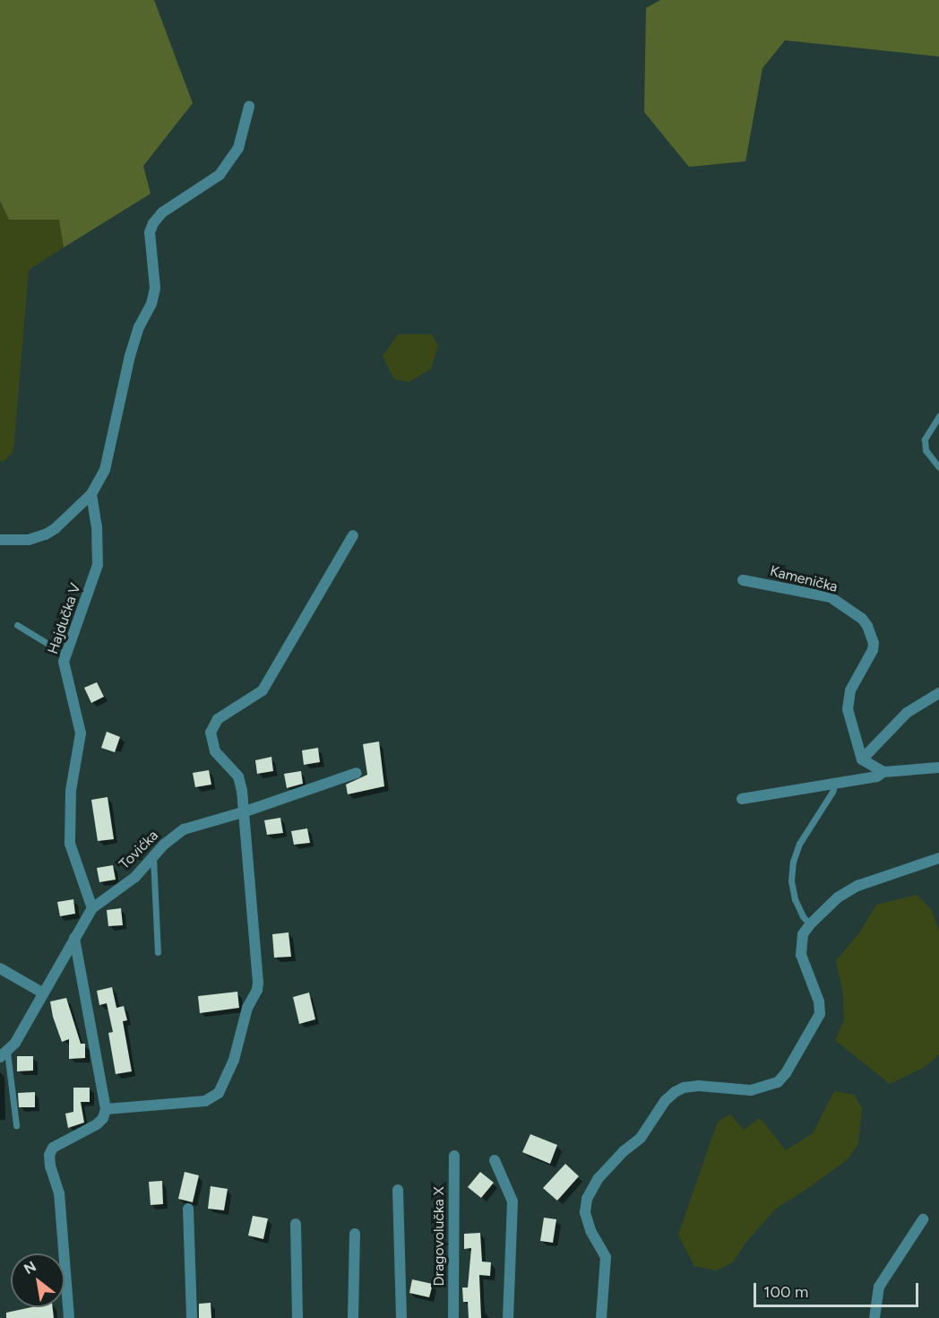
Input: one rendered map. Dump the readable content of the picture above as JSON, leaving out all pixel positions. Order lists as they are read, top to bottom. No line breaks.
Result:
{"streets":{"street":["Kamenička","Hajdučka V","Tovićka","Dragovolučka X"]},"crossings":[["Hajdučka V","Tovićka"]],"scale_bar":"100 m","north":"top left"}
